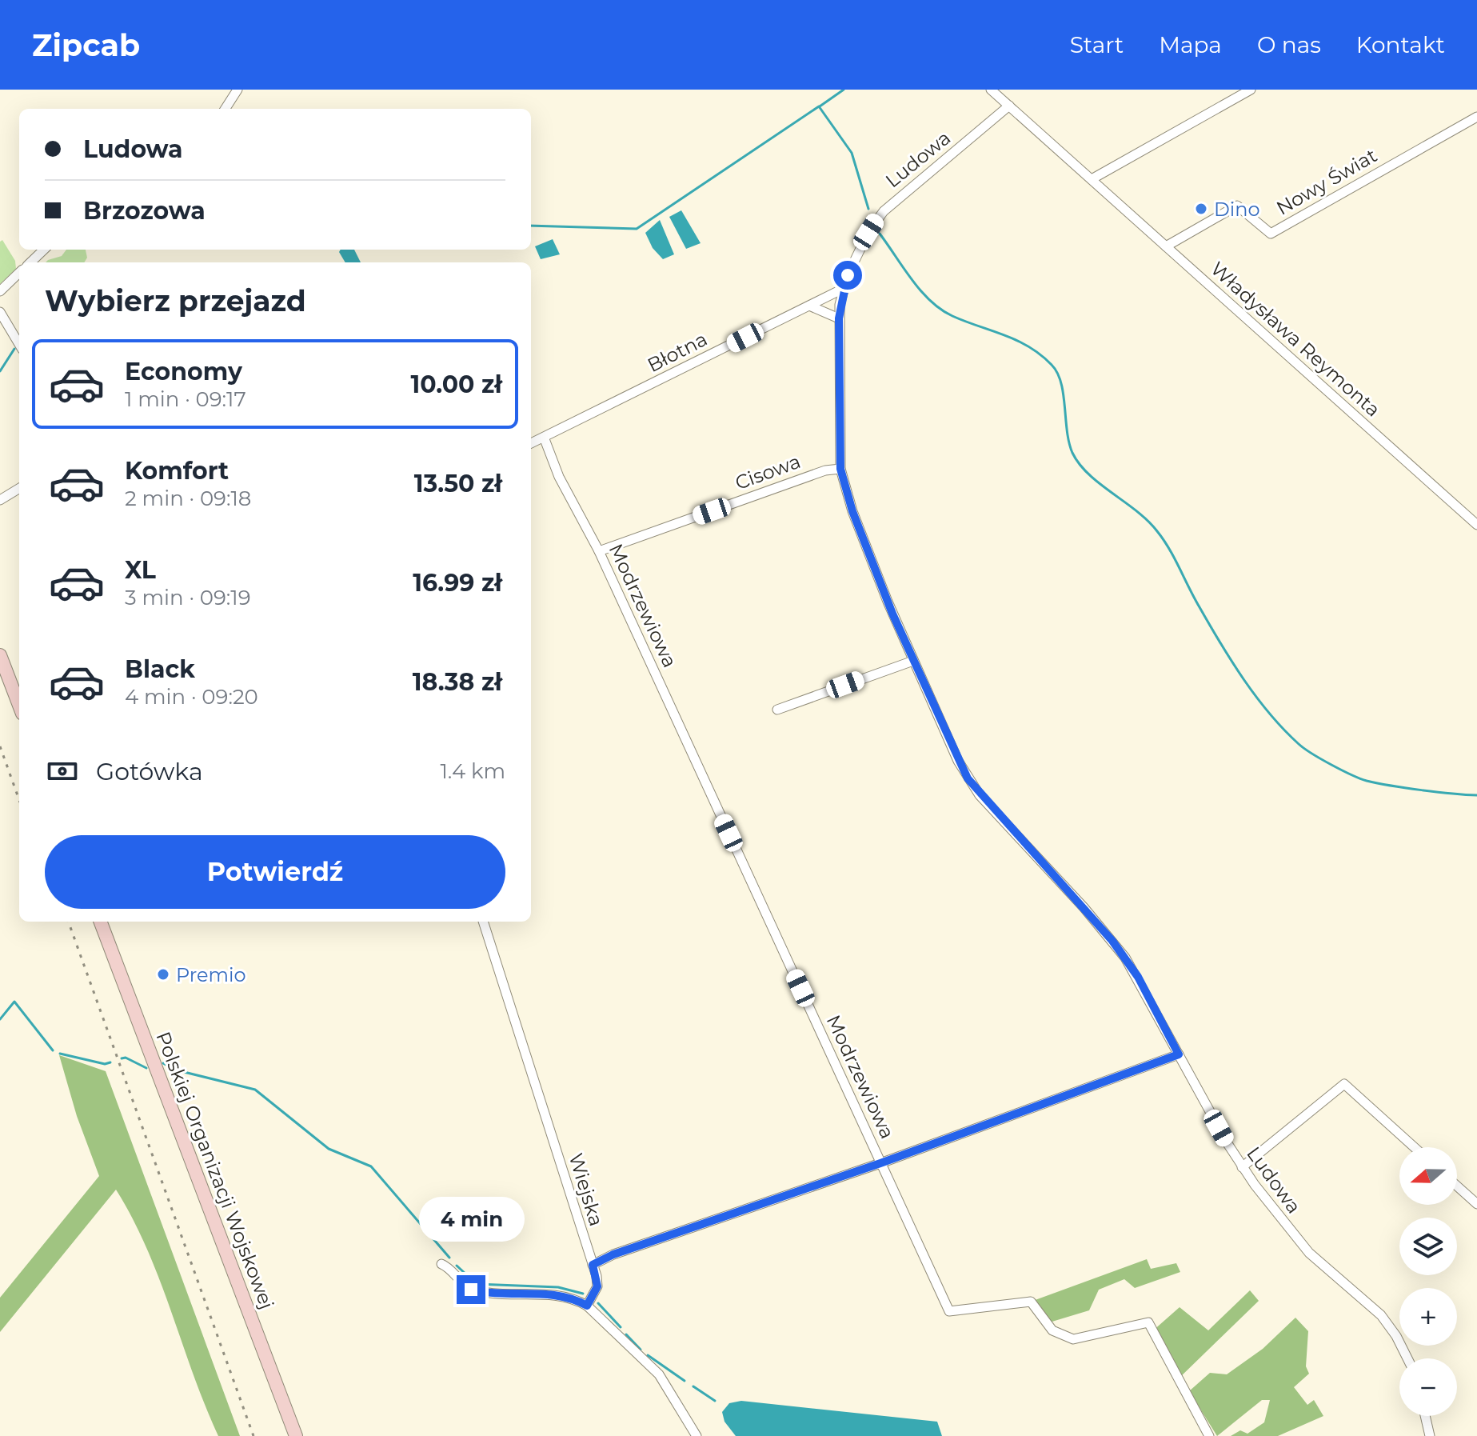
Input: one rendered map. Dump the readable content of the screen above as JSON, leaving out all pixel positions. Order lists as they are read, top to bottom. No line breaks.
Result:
{"streets":{"main road":["Polskiej Organizacji Wojskowej"],"street":["Ludowa","Nowy Świat","Władysława Reymonta","Błotna","Cisowa","Modrzewiowa","Wiejska"]},"crossings":[["Ludowa","Władysława Reymonta"],["Ludowa","Błotna"],["Ludowa","Cisowa"],["Nowy Świat","Władysława Reymonta"],["Błotna","Modrzewiowa"],["Cisowa","Modrzewiowa"]],"places":["Dino","Premio"],"north":"left","page":{"header":"Zipcab","nav":["Start","Mapa","O nas","Kontakt"],"banner":["Ludowa","Brzozowa"],"heading":"Wybierz przejazd","list":[{"name":"Economy","note":"1 min · 09:17","value":"10.00 zł"},{"name":"Komfort","note":"2 min · 09:18","value":"13.50 zł"},{"name":"XL","note":"3 min · 09:19","value":"16.99 zł"},{"name":"Black","note":"4 min · 09:20","value":"18.38 zł"}],"pay":["Gotówka","1.4 km"],"buttons":"Potwierdź","map_buttons":["+","−"],"bubble":"4 min"}}
